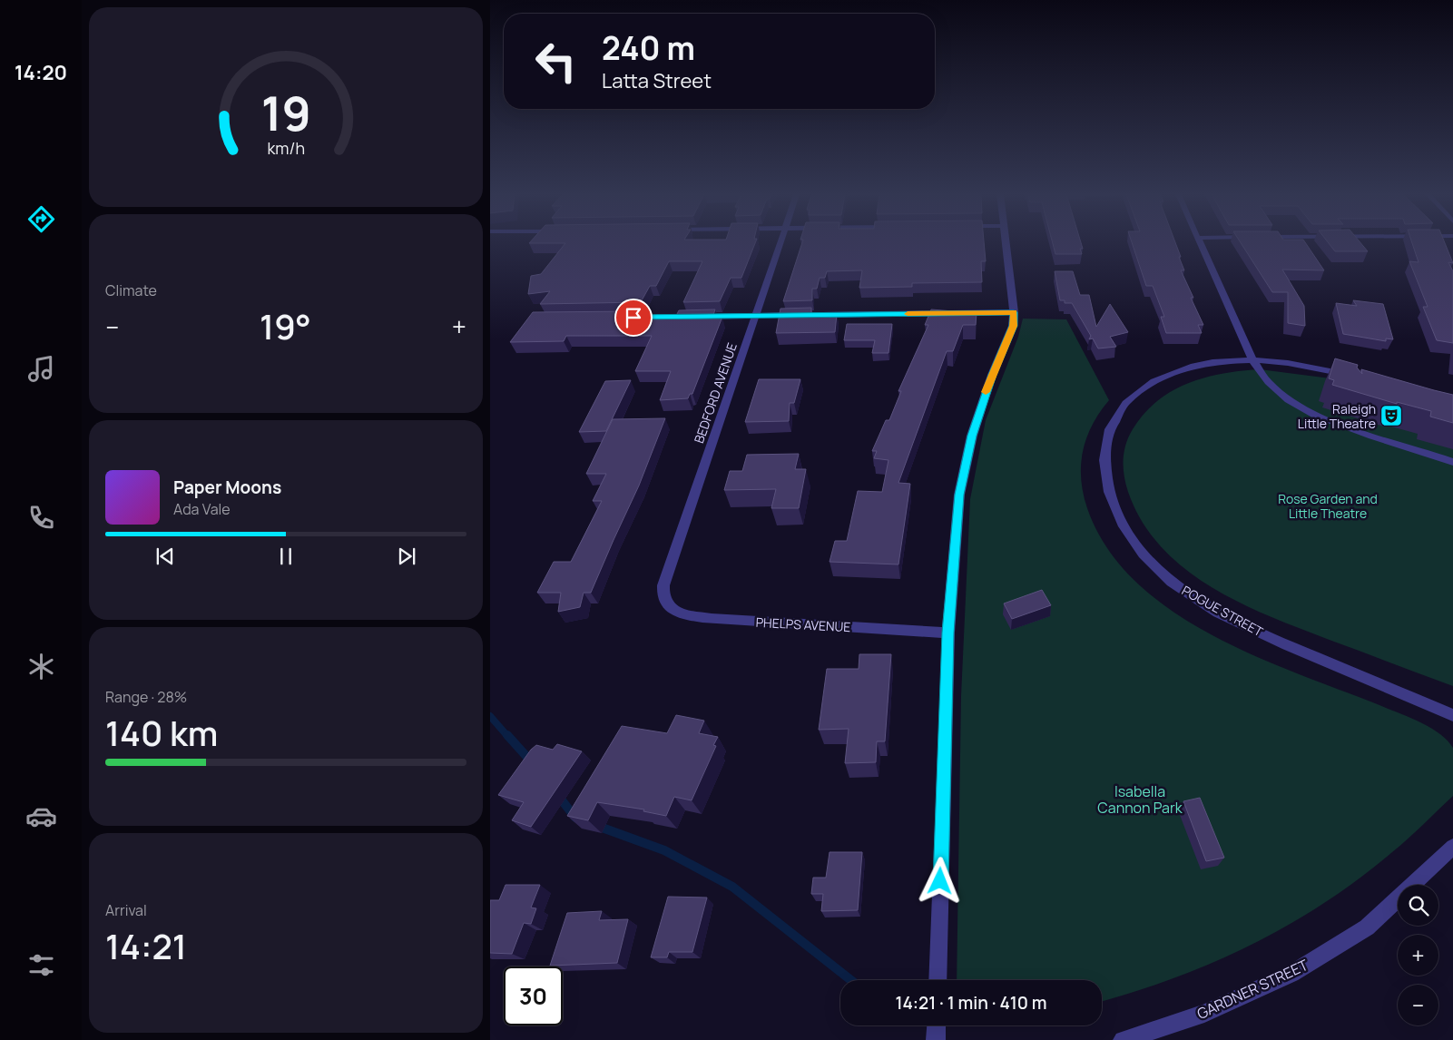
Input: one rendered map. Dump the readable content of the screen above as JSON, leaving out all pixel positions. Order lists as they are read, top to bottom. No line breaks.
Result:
{"streets":{"street":["BEDFORD AVENUE","POGUE STREET","PHELPS AVENUE","GARDNER STREET"]},"crossings":[["BEDFORD AVENUE","PHELPS AVENUE"]],"parks":["Rose Garden and Little Theatre","Isabella Cannon Park"],"places":{"theatre":["Raleigh Little Theatre"]},"page":{"tabs":"14:20","turn":["240 m","Latta Street"],"tile":["Climate",["Range · 28%","140 km"],["Arrival","14:21"]],"heat":["−","19°","+"],"song":["Paper Moons","Ada Vale"],"map_buttons":["+","−"],"limit":"30","trip":"14:21 · 1 min · 410 m","gauge":["19","km/h"]}}
